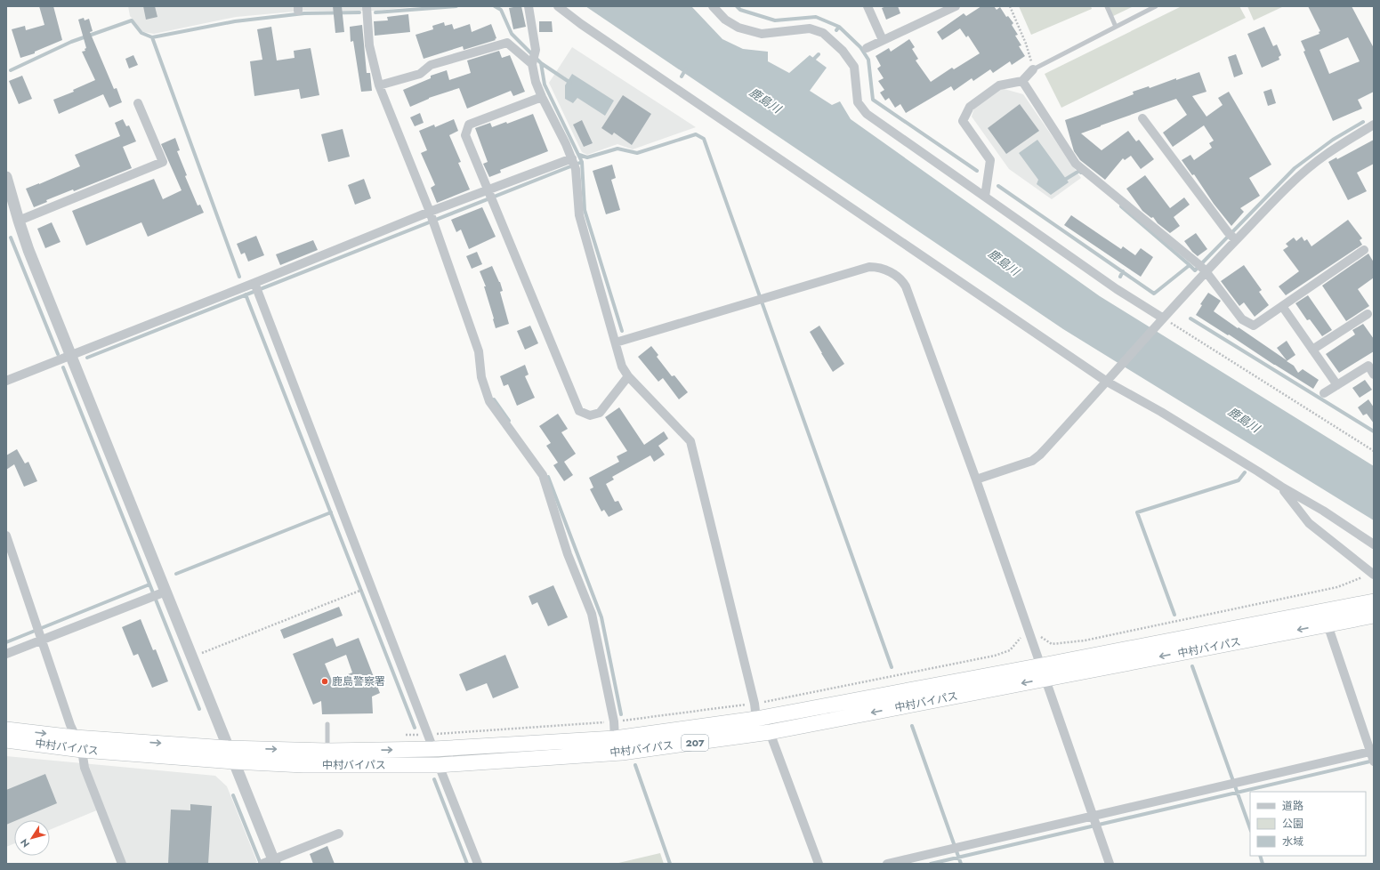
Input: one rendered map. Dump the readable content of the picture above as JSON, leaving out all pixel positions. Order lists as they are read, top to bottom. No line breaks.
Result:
{"streets":{"highway":["中村バイパス","207"]},"water":["鹿島川"],"places":["鹿島警察署"],"legend":["道路","公園","水域"],"north":"bottom left"}
